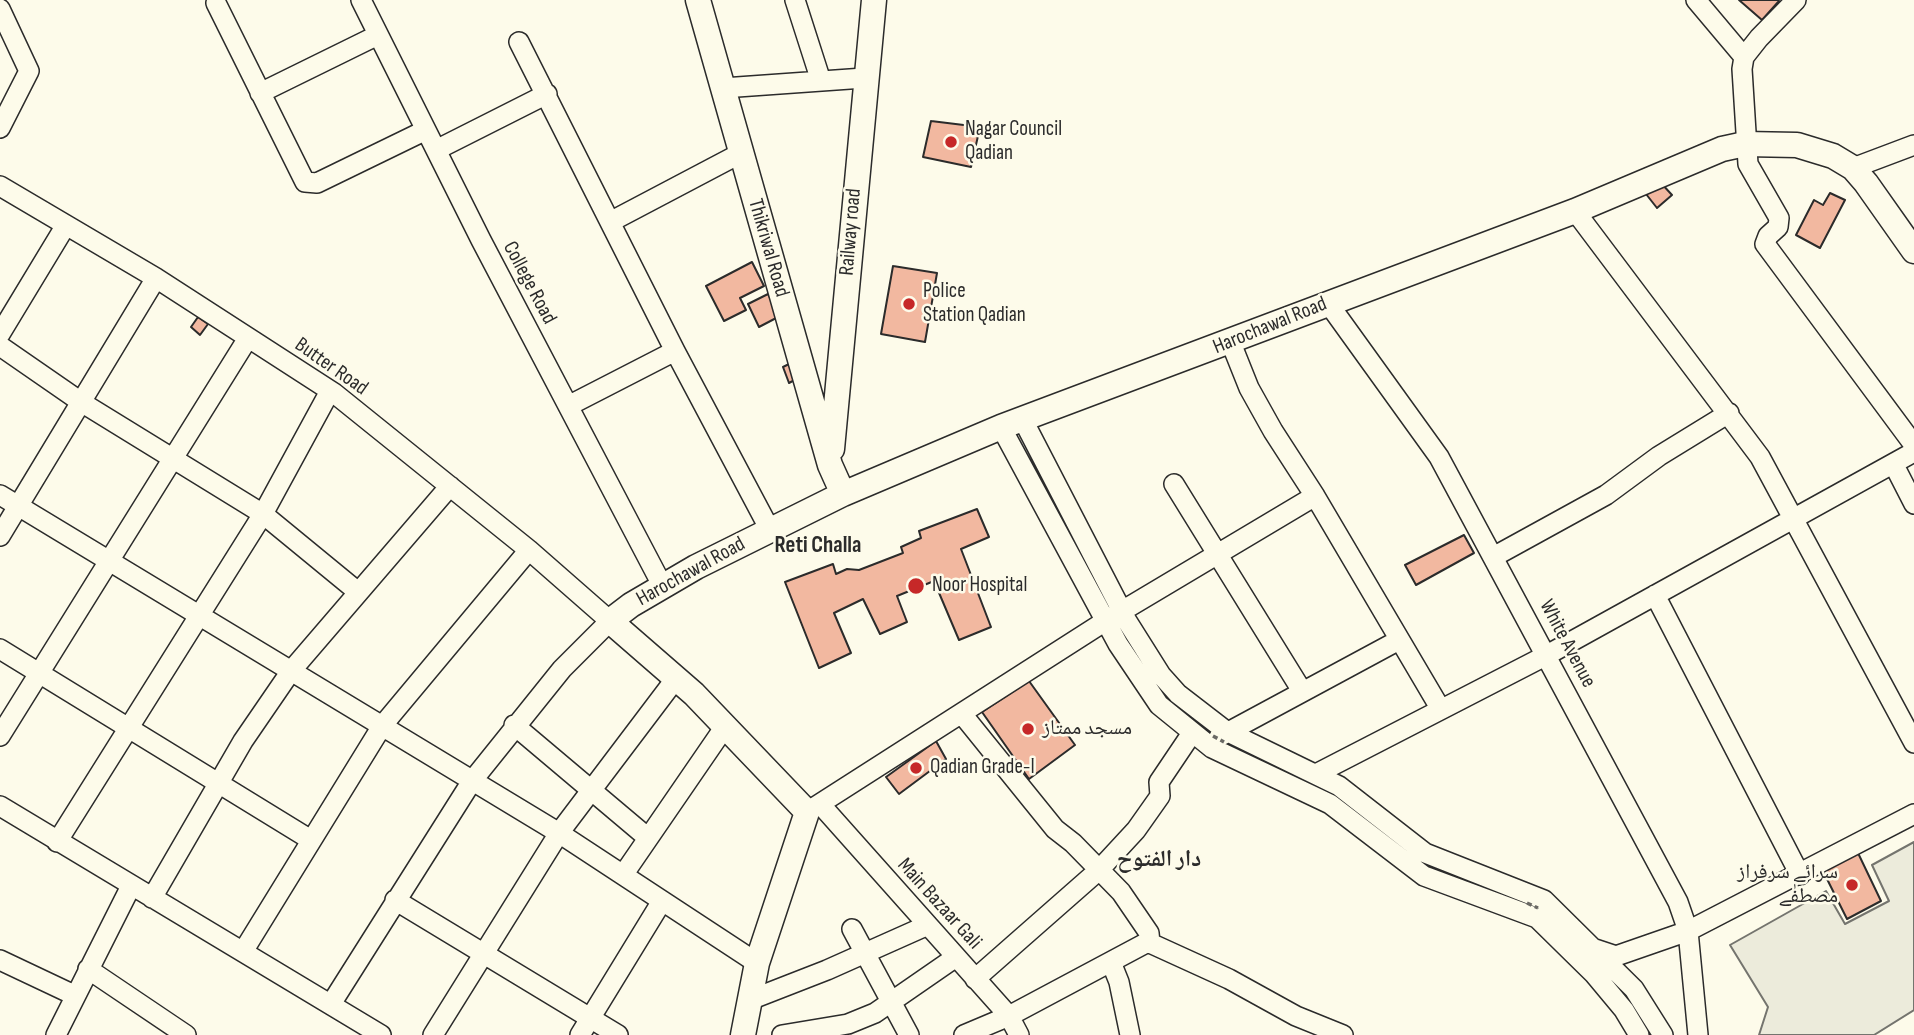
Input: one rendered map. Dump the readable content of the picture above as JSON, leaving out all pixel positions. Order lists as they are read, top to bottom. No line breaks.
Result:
{"streets":{"main road":["Railway road","Thikriwal Road","Harochawal Road"],"street":["College Road","Butter Road","White Avenue","Main Bazaar Gali"]},"crossings":[["Railway road","Thikriwal Road"],["Thikriwal Road","Harochawal Road"],["College Road","Harochawal Road"],["Harochawal Road","Butter Road"],["Harochawal Road","White Avenue"]],"districts":["Reti Challa","دار الفتوح"],"places":["Nagar Council Qadian","Police Station Qadian","Noor Hospital","مسجد ممتاز","Qadian Grade-I","سرائے سرفراز مصطفٰے"]}
